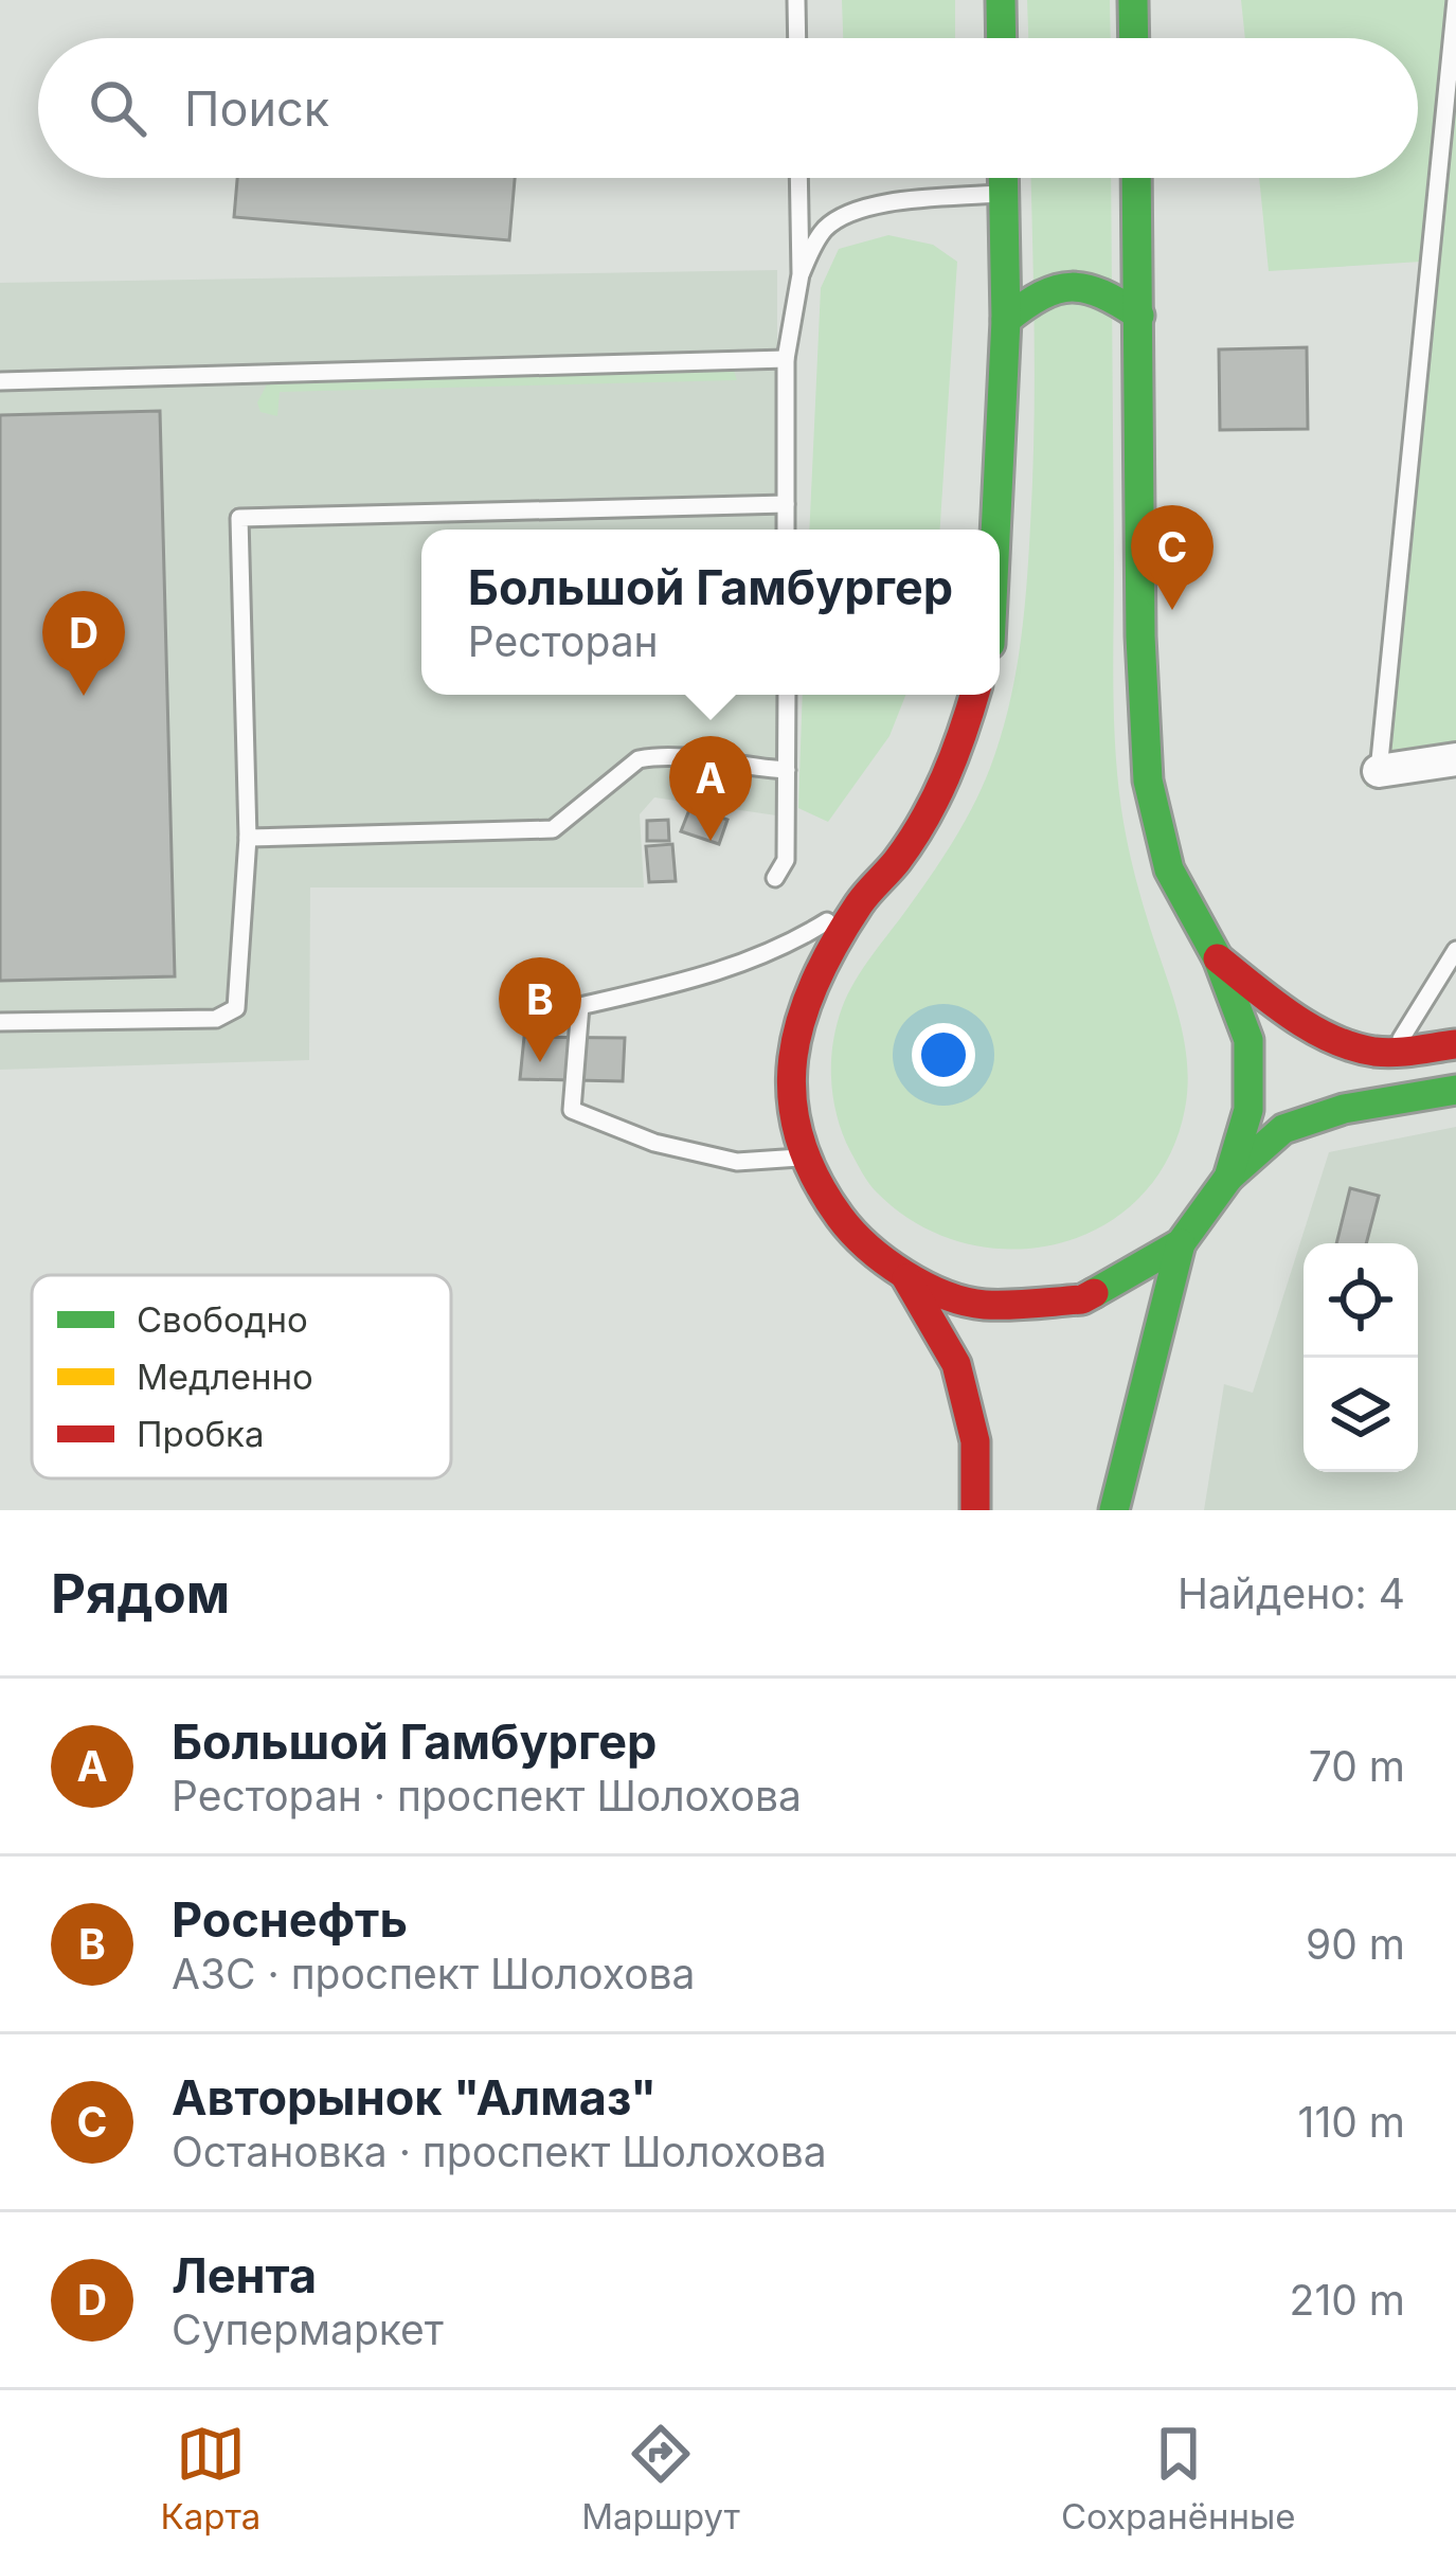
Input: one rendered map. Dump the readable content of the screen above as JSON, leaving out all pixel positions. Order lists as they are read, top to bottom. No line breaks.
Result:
{"legend":["Свободно","Медленно","Пробка"],"page":{"search":"Поиск","pins":["C","D","A","B"],"popup":["Большой Гамбургер","Ресторан"],"heading":["Рядом","Найдено: 4"],"list":[{"mark":"A","name":"Большой Гамбургер","note":"Ресторан · проспект Шолохова","value":"70 m"},{"mark":"B","name":"Роснефть","note":"АЗС · проспект Шолохова","value":"90 m"},{"mark":"C","name":"Авторынок \"Алмаз\"","note":"Остановка · проспект Шолохова","value":"110 m"},{"mark":"D","name":"Лента","note":"Супермаркет","value":"210 m"}],"nav":["Карта","Маршрут","Сохранённые"]}}
